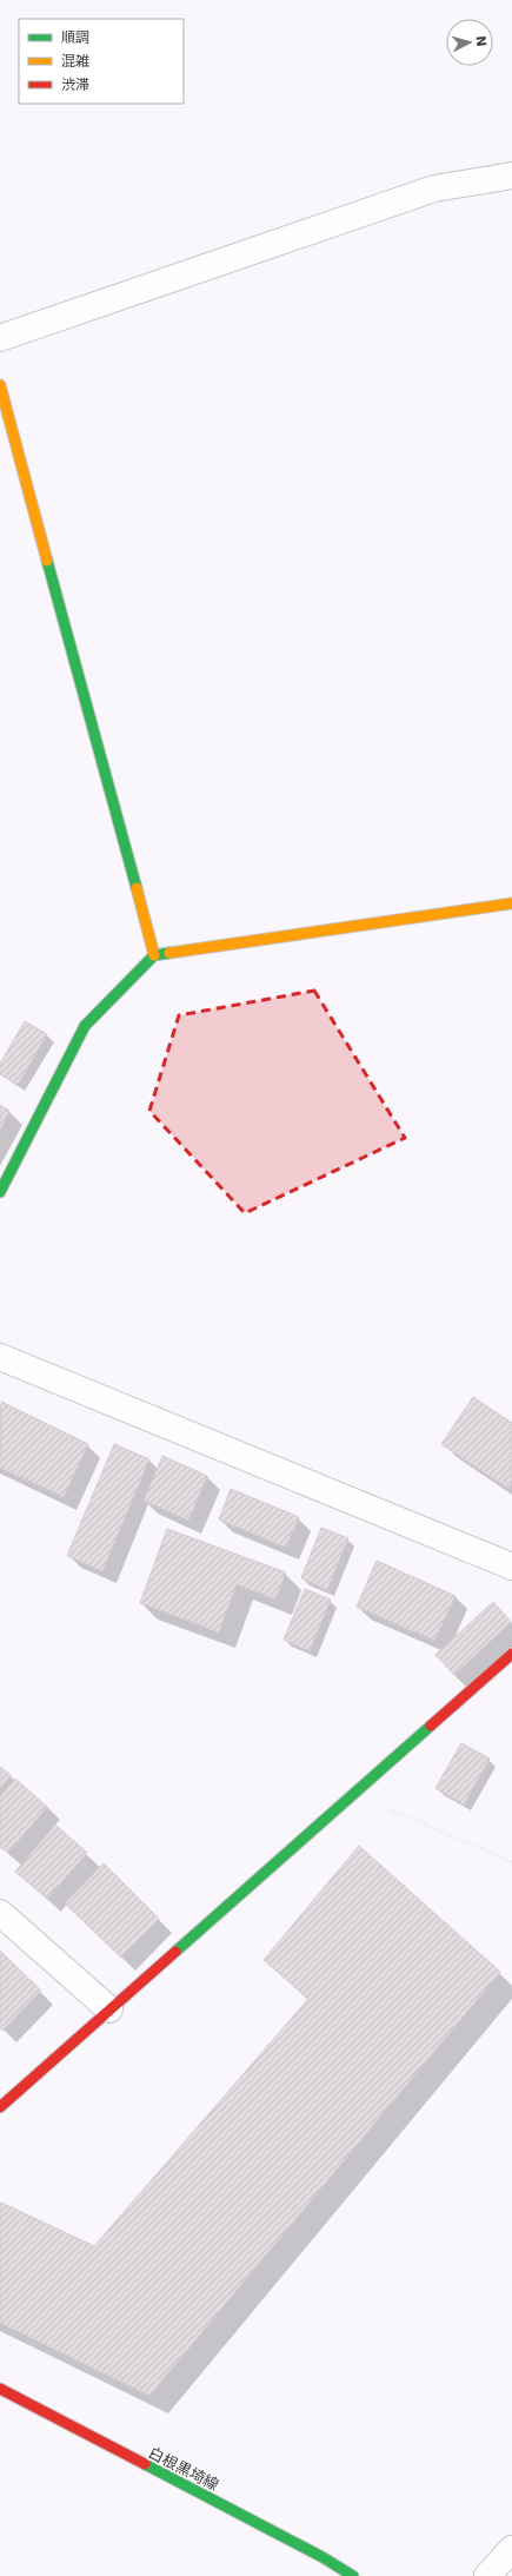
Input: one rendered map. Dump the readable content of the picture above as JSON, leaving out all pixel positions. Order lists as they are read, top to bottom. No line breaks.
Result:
{"streets":{"street":["白根黒埼線"]},"legend":["順調","混雑","渋滞"],"north":"right"}
